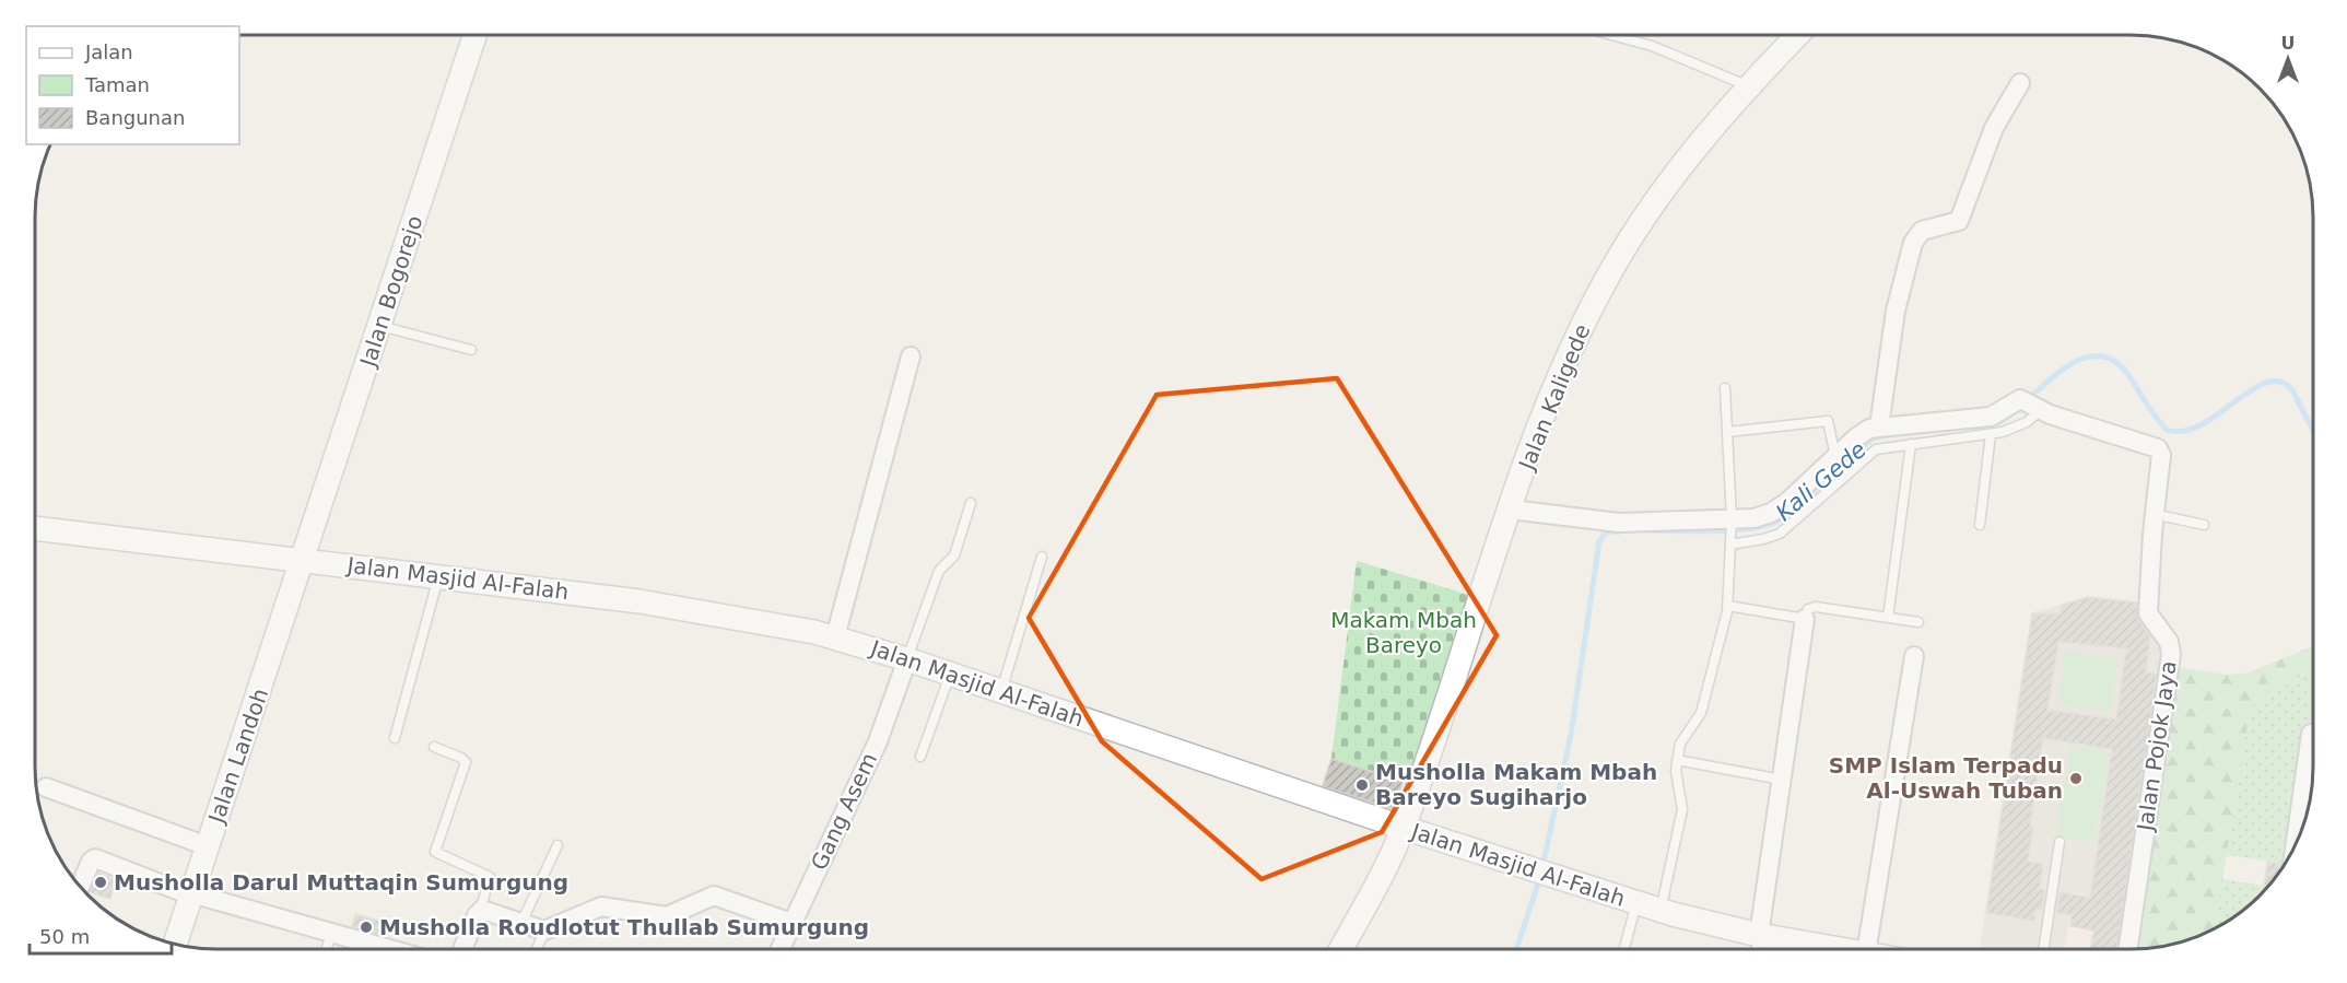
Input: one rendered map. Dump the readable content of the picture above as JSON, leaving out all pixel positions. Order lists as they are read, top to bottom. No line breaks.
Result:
{"streets":{"street":["Jalan Bogorejo","Jalan Kaligede","Jalan Masjid Al-Falah","Jalan Pojok Jaya","Jalan Landoh","Gang Asem"]},"crossings":[["Jalan Bogorejo","Jalan Masjid Al-Falah"],["Jalan Bogorejo","Jalan Landoh"],["Jalan Kaligede","Jalan Masjid Al-Falah"],["Jalan Masjid Al-Falah","Jalan Landoh"],["Jalan Masjid Al-Falah","Gang Asem"]],"water":["Kali Gede"],"parks":["Makam Mbah Bareyo"],"places":["SMP Islam Terpadu Al-Uswah Tuban","Musholla Makam Mbah Bareyo Sugiharjo","Musholla Darul Muttaqin Sumurgung","Musholla Roudlotut Thullab Sumurgung"],"legend":["Jalan","Taman","Bangunan"],"scale_bar":"50 m","north":"top"}
